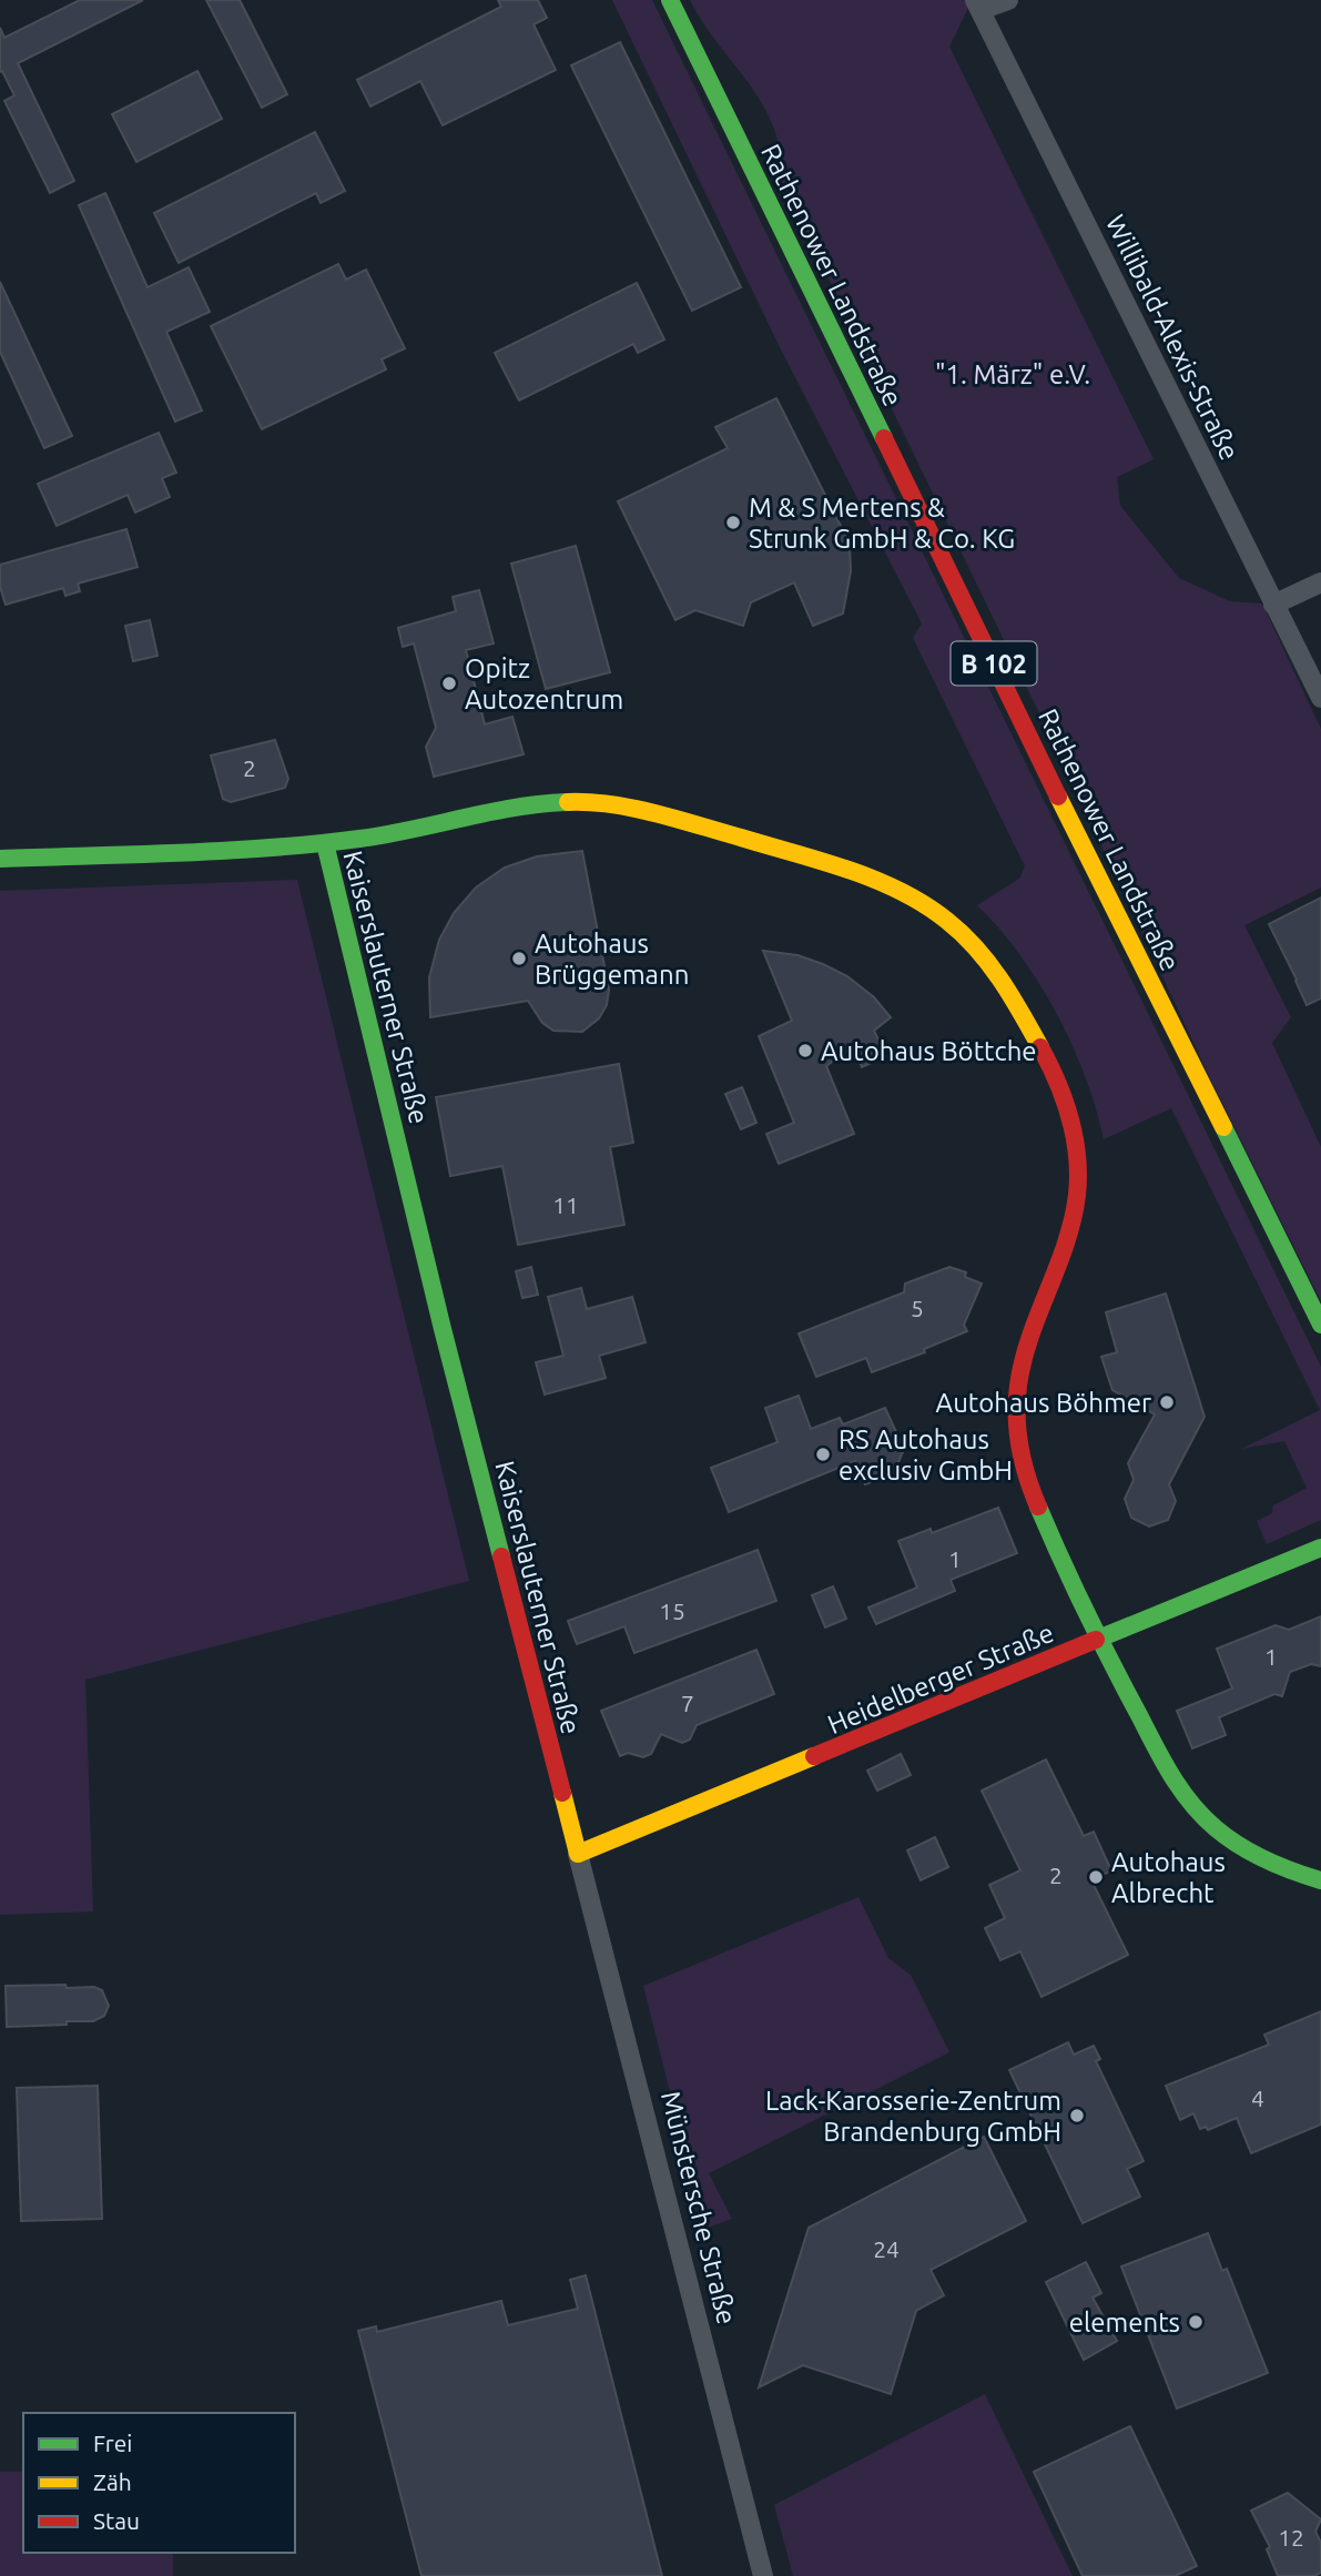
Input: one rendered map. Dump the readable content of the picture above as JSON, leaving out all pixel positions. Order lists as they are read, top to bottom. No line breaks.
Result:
{"streets":{"street":["Rathenower Landstraße","Willibald-Alexis-Straße","B 102","Kaiserslauterner Straße","Heidelberger Straße","Münstersche Straße"]},"crossings":[["Kaiserslauterner Straße","Heidelberger Straße"],["Kaiserslauterner Straße","Münstersche Straße"],["Heidelberger Straße","Münstersche Straße"]],"parks":["\"1. März\" e.V."],"places":["M & S Mertens & Strunk GmbH & Co. KG","Opitz Autozentrum","Autohaus Brüggemann","Autohaus Böttche","Autohaus Böhmer","RS Autohaus exclusiv GmbH","Autohaus Albrecht","Lack-Karosserie-Zentrum Brandenburg GmbH","elements"],"house_numbers":["2","11","5","1","15","1","7","2","4","24","12"],"legend":["Frei","Zäh","Stau"]}
